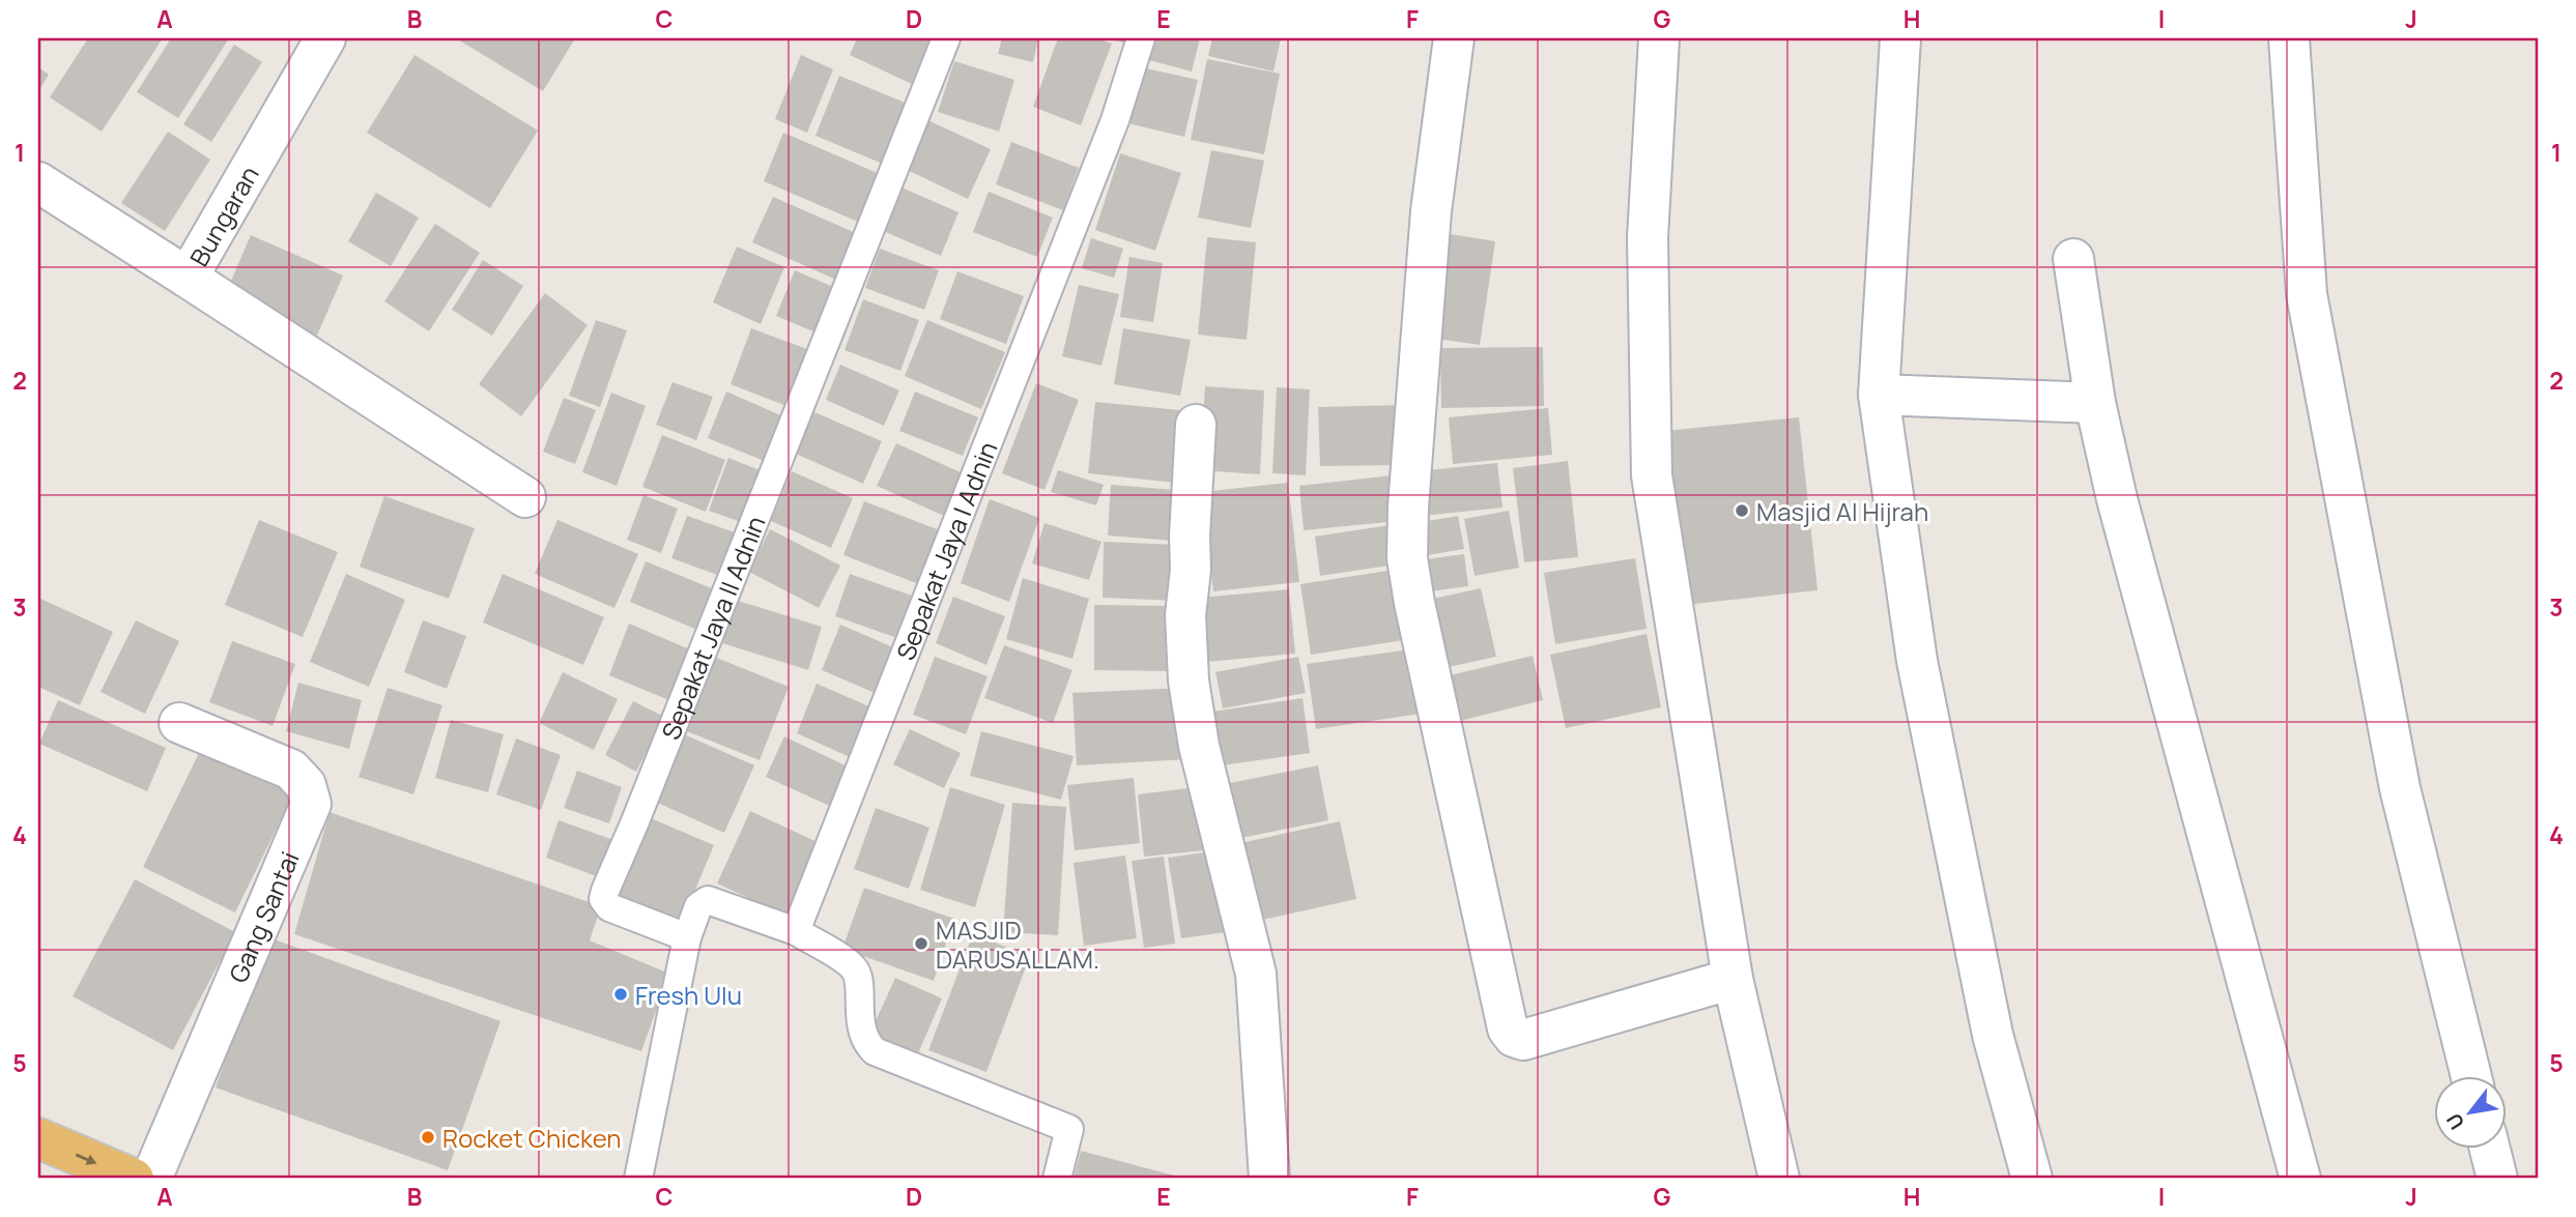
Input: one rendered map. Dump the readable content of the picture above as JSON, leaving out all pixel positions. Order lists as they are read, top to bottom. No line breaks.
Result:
{"streets":{"street":["Bungaran","Gang Santai"],"lane":["Sepakat Jaya I Adnin","Sepakat Jaya II Adnin"]},"places":["Masjid Al Hijrah","MASJID DARUSALLAM.","Fresh Ulu","Rocket Chicken"],"north":"bottom left","grid":{"columns":["A","B","C","D","E","F","G","H","I","J"],"rows":["1","2","3","4","5"]}}
